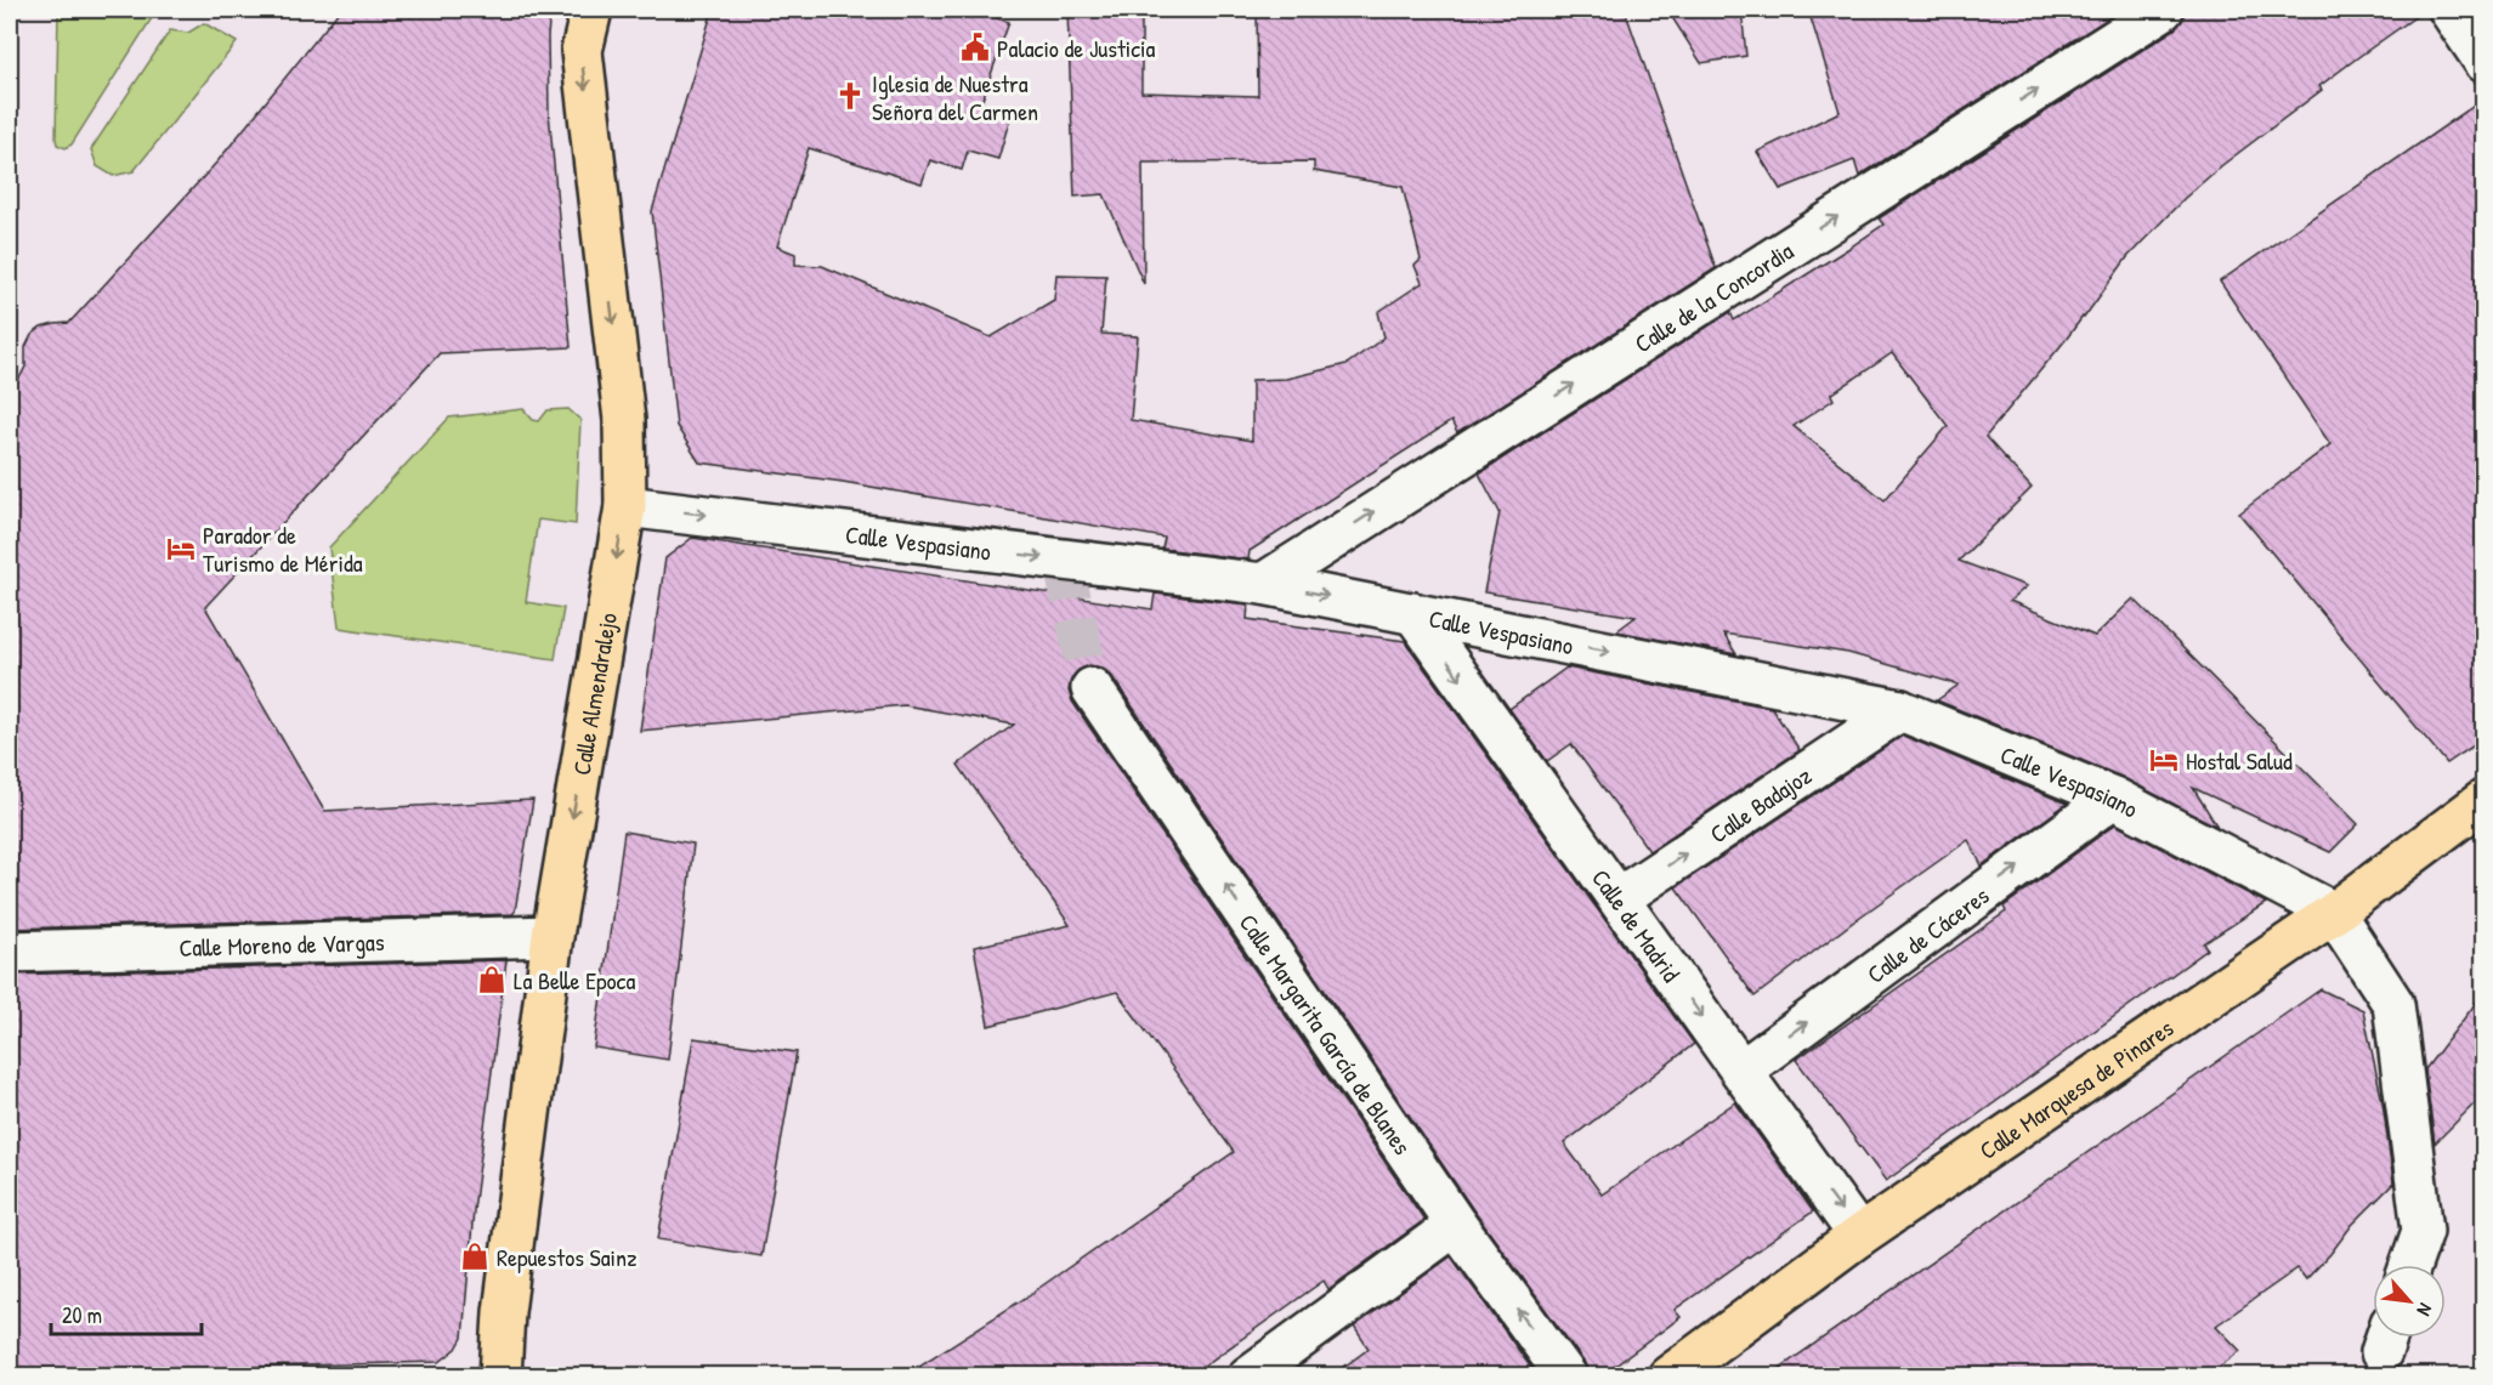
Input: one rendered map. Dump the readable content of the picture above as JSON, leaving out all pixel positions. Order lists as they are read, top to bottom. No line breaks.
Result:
{"streets":{"main road":["Calle Almendralejo","Calle Marquesa de Pinares"],"street":["Calle de la Concordia","Calle Vespasiano","Calle Badajoz","Calle de Madrid","Calle de Cáceres","Calle Moreno de Vargas","Calle Margarita García de Blanes"]},"crossings":[["Calle de la Concordia","Calle Vespasiano"],["Calle Vespasiano","Calle Almendralejo"],["Calle Vespasiano","Calle Badajoz"],["Calle Vespasiano","Calle de Madrid"],["Calle Vespasiano","Calle de Cáceres"],["Calle Vespasiano","Calle Marquesa de Pinares"],["Calle Almendralejo","Calle Moreno de Vargas"],["Calle Badajoz","Calle de Madrid"],["Calle de Madrid","Calle de Cáceres"],["Calle de Madrid","Calle Marquesa de Pinares"]],"one_way":["Calle de la Concordia","Calle Vespasiano","Calle Almendralejo","Calle Badajoz","Calle de Madrid","Calle de Cáceres","Calle Margarita García de Blanes"],"places":{"public building":["Palacio de Justicia"],"church":["Iglesia de Nuestra Señora del Carmen"],"hotel":["Parador de Turismo de Mérida","Hostal Salud"],"shop":["La Belle Epoca","Repuestos Sainz"]},"scale_bar":"20 m","north":"bottom right"}
